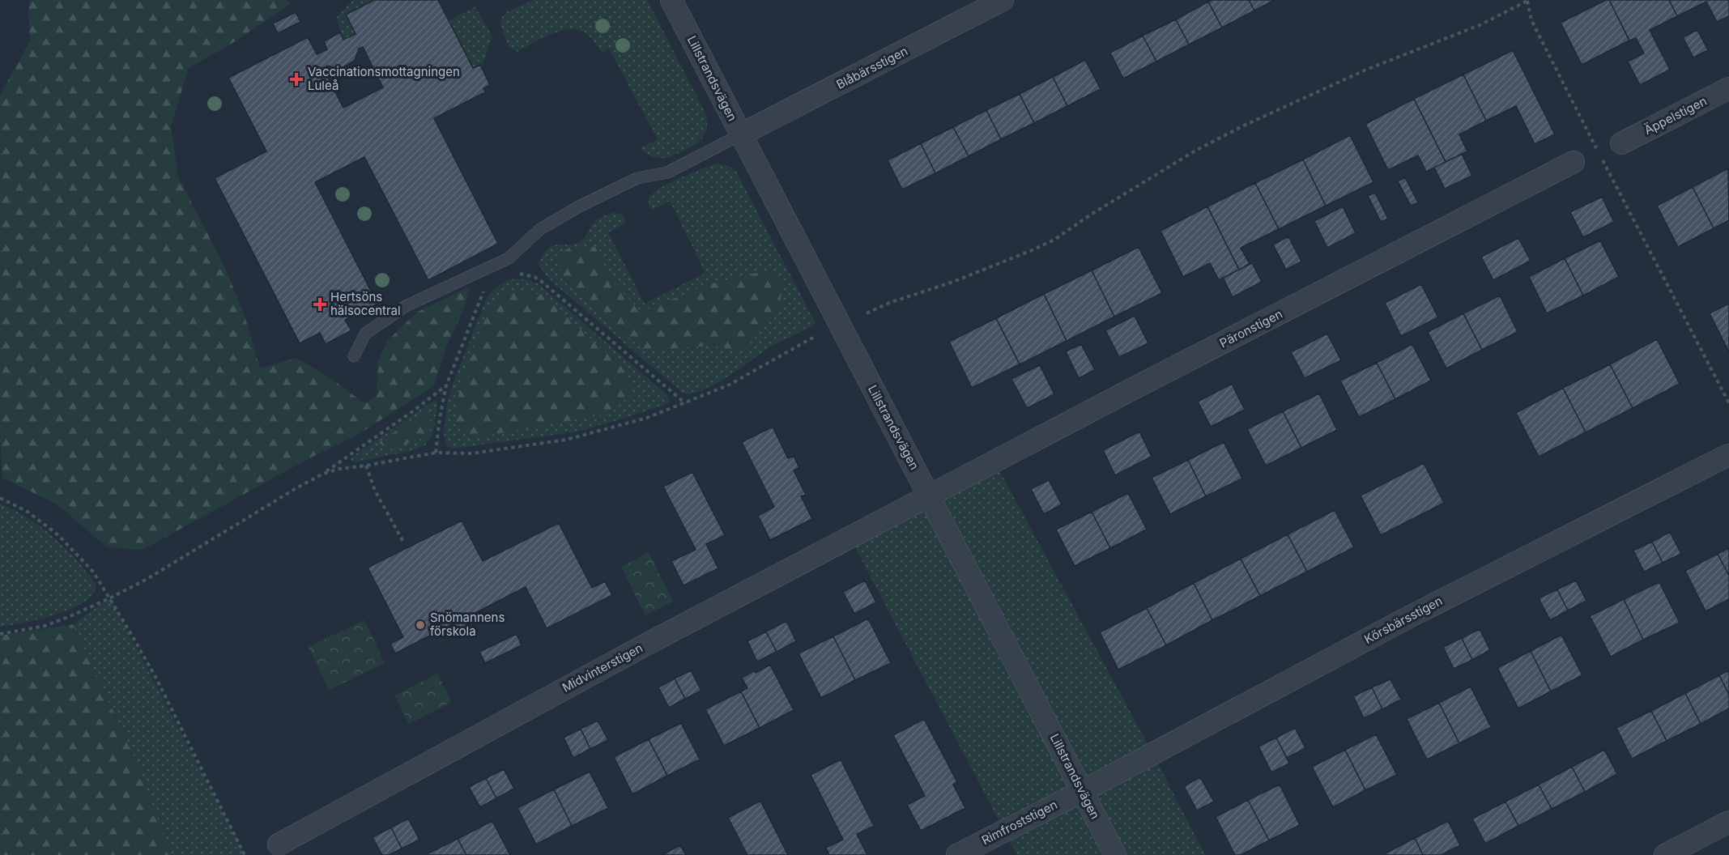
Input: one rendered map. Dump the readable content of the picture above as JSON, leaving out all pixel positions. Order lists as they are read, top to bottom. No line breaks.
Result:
{"streets":{"street":["Blåbärsstigen","Lillstrandsvägen","Äppelstigen","Päronstigen","Körsbärsstigen","Midvinterstigen","Rimfroststigen"]},"crossings":[["Blåbärsstigen","Lillstrandsvägen"],["Lillstrandsvägen","Päronstigen"],["Lillstrandsvägen","Körsbärsstigen"],["Lillstrandsvägen","Midvinterstigen"],["Lillstrandsvägen","Rimfroststigen"],["Päronstigen","Midvinterstigen"],["Körsbärsstigen","Rimfroststigen"]],"places":{"health":["Vaccinationsmottagningen Luleå","Hertsöns hälsocentral"],"other":["Snömannens förskola"]}}
